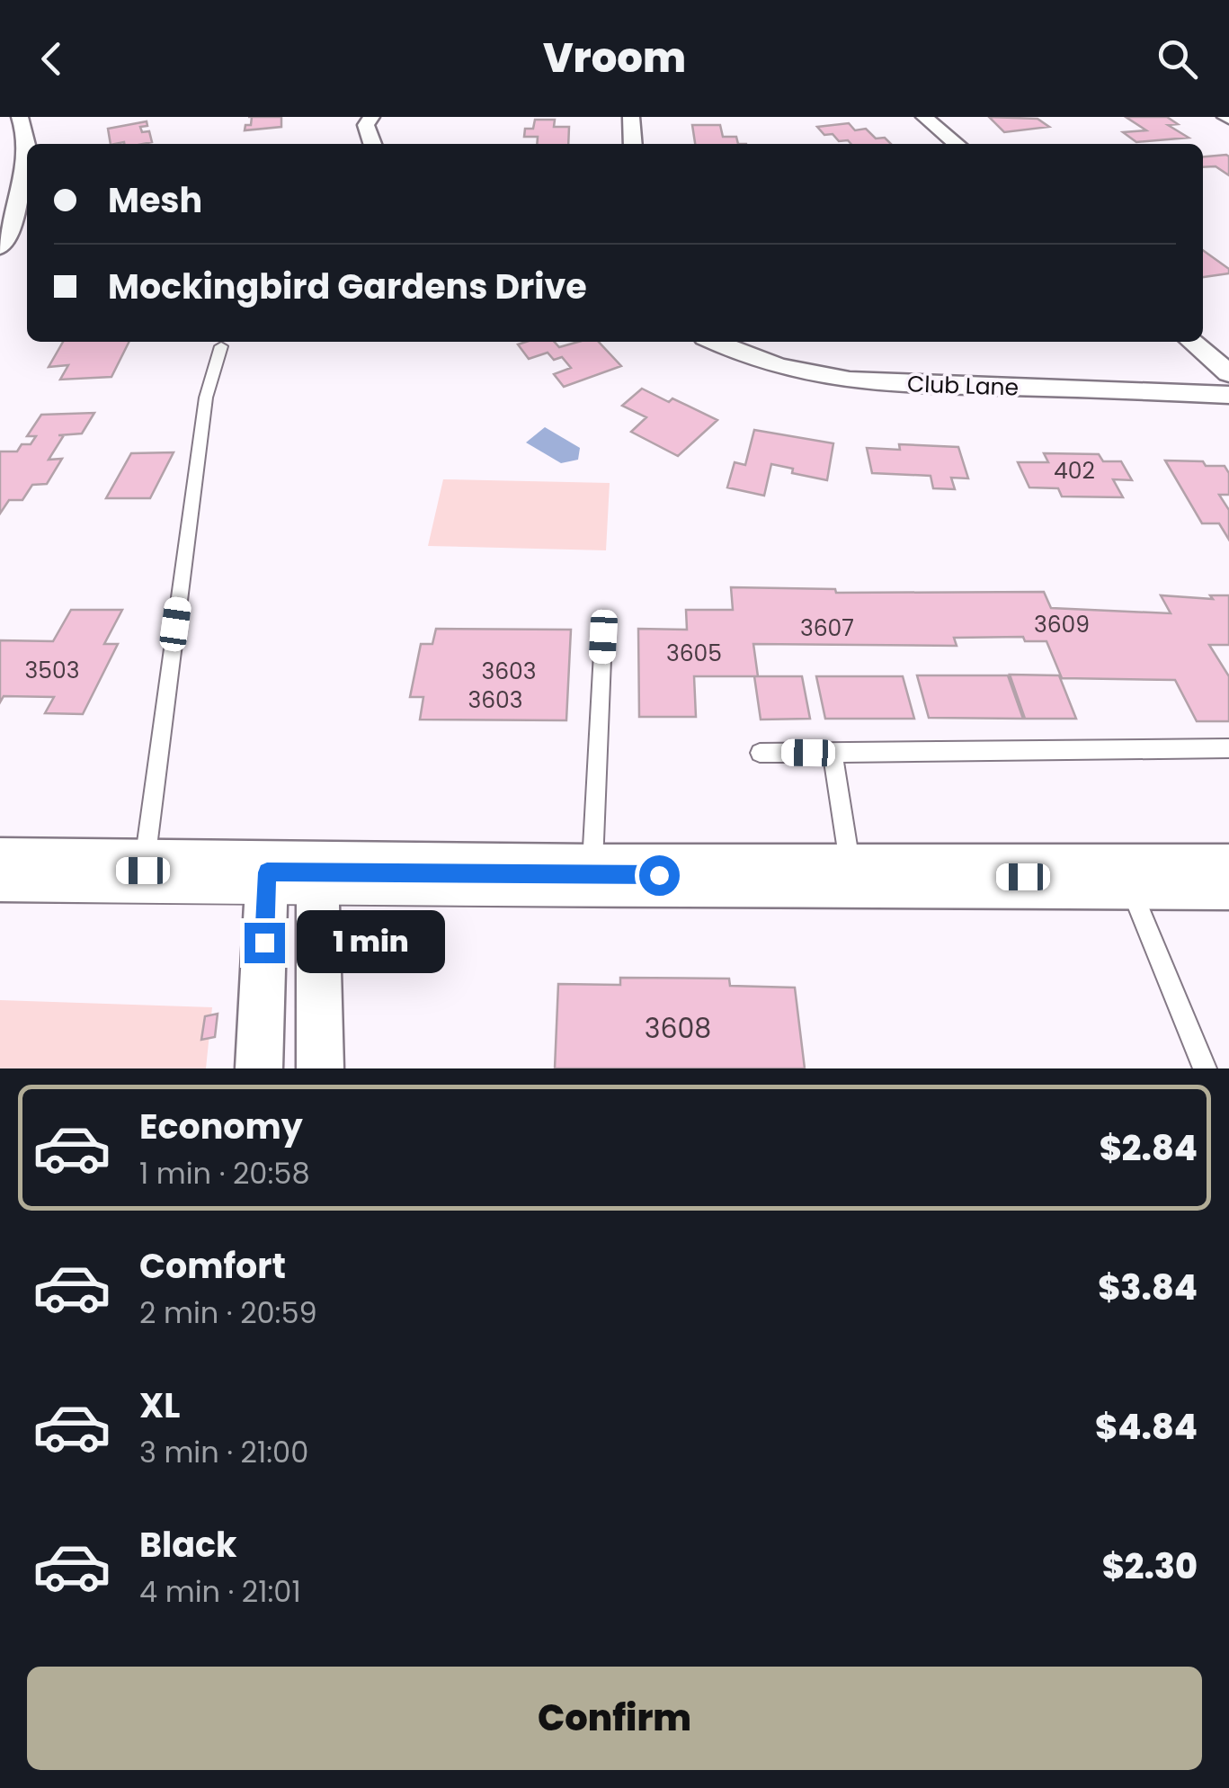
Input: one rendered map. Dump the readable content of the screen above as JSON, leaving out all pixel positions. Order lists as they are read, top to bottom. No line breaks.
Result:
{"streets":{"street":["Club Lane"]},"house_numbers":["402","3609","3607","3605","3503","3603","3603","3608"],"page":{"header":"Vroom","banner":["Mesh","Mockingbird Gardens Drive"],"bubble":"1 min","list":[{"name":"Economy","note":"1 min · 20:58","value":"$2.84"},{"name":"Comfort","note":"2 min · 20:59","value":"$3.84"},{"name":"XL","note":"3 min · 21:00","value":"$4.84"},{"name":"Black","note":"4 min · 21:01","value":"$2.30"}],"buttons":"Confirm"}}
